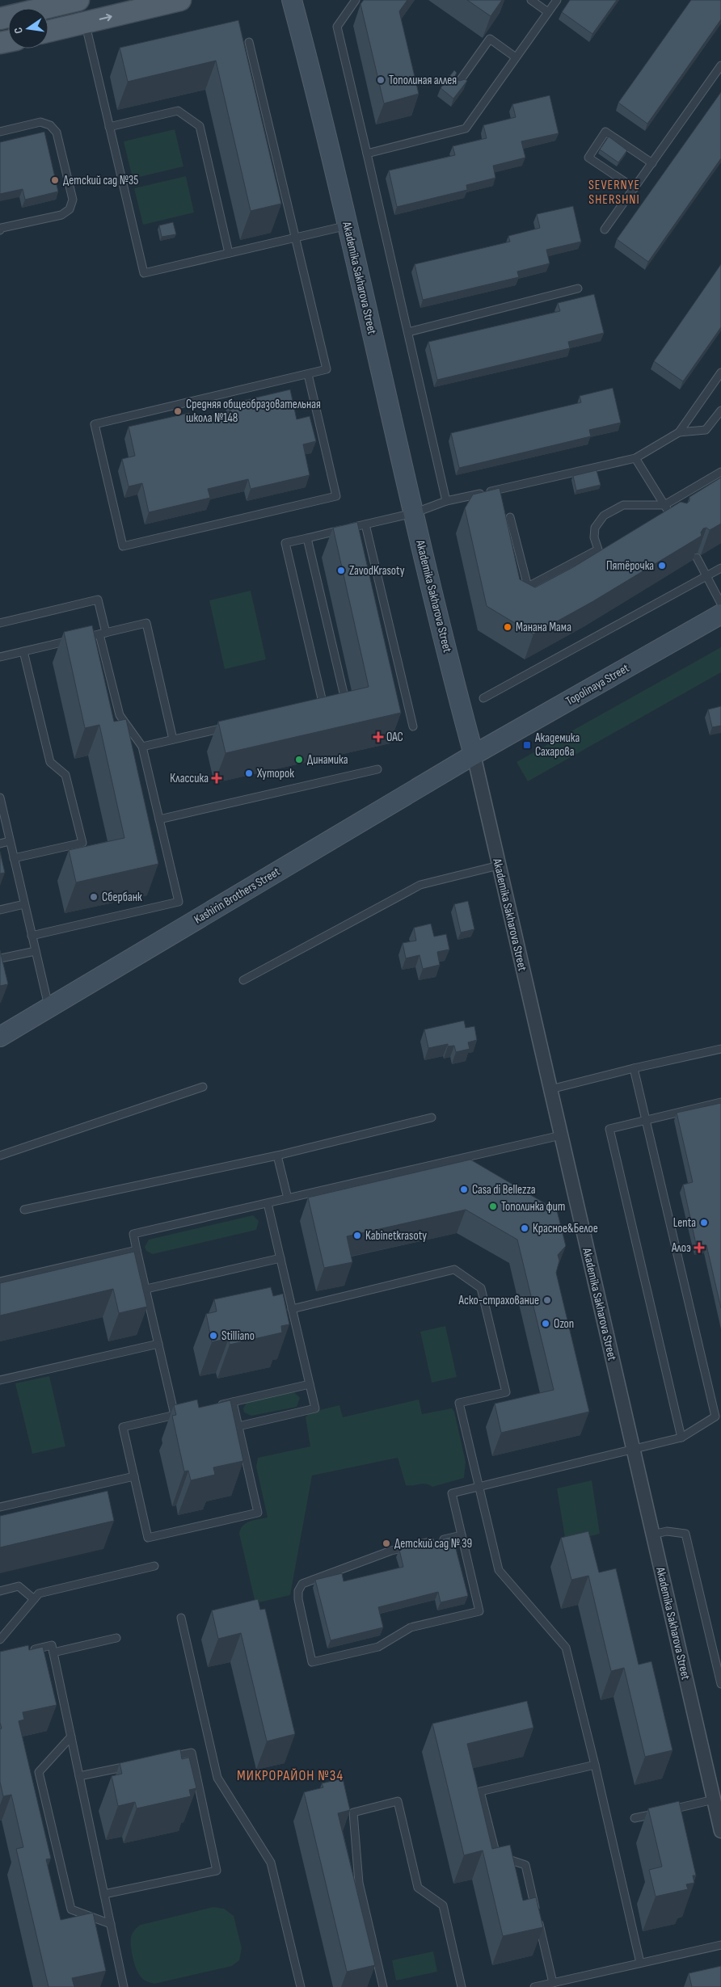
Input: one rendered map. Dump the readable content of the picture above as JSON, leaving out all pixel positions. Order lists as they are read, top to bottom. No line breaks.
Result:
{"streets":{"main road":["Akademika Sakharova Street","Topolinaya Street","Kashirin Brothers Street"]},"crossings":[["Akademika Sakharova Street","Topolinaya Street"],["Akademika Sakharova Street","Kashirin Brothers Street"],["Topolinaya Street","Kashirin Brothers Street"]],"districts":["SEVERNYE SHERSHNI","МИКРОРАЙОН №34"],"places":{"other":["Тополиная аллея","Детский сад №35","Средняя общеобразовательная школа №148","Пятёрочка","ZavodKrasoty","Манана Мама","Динамика","Хуторок","Сбербанк","Casa di Bellezza","Тополинка фит","Lenta","Красное&Белое","Kabinetkrasoty","Аско-страхование","Ozon","Stilliano","Детский сад № 39"],"health":["ОАС","Классика","Алоэ"],"transit":["Академика Сахарова"]},"north":"left"}
